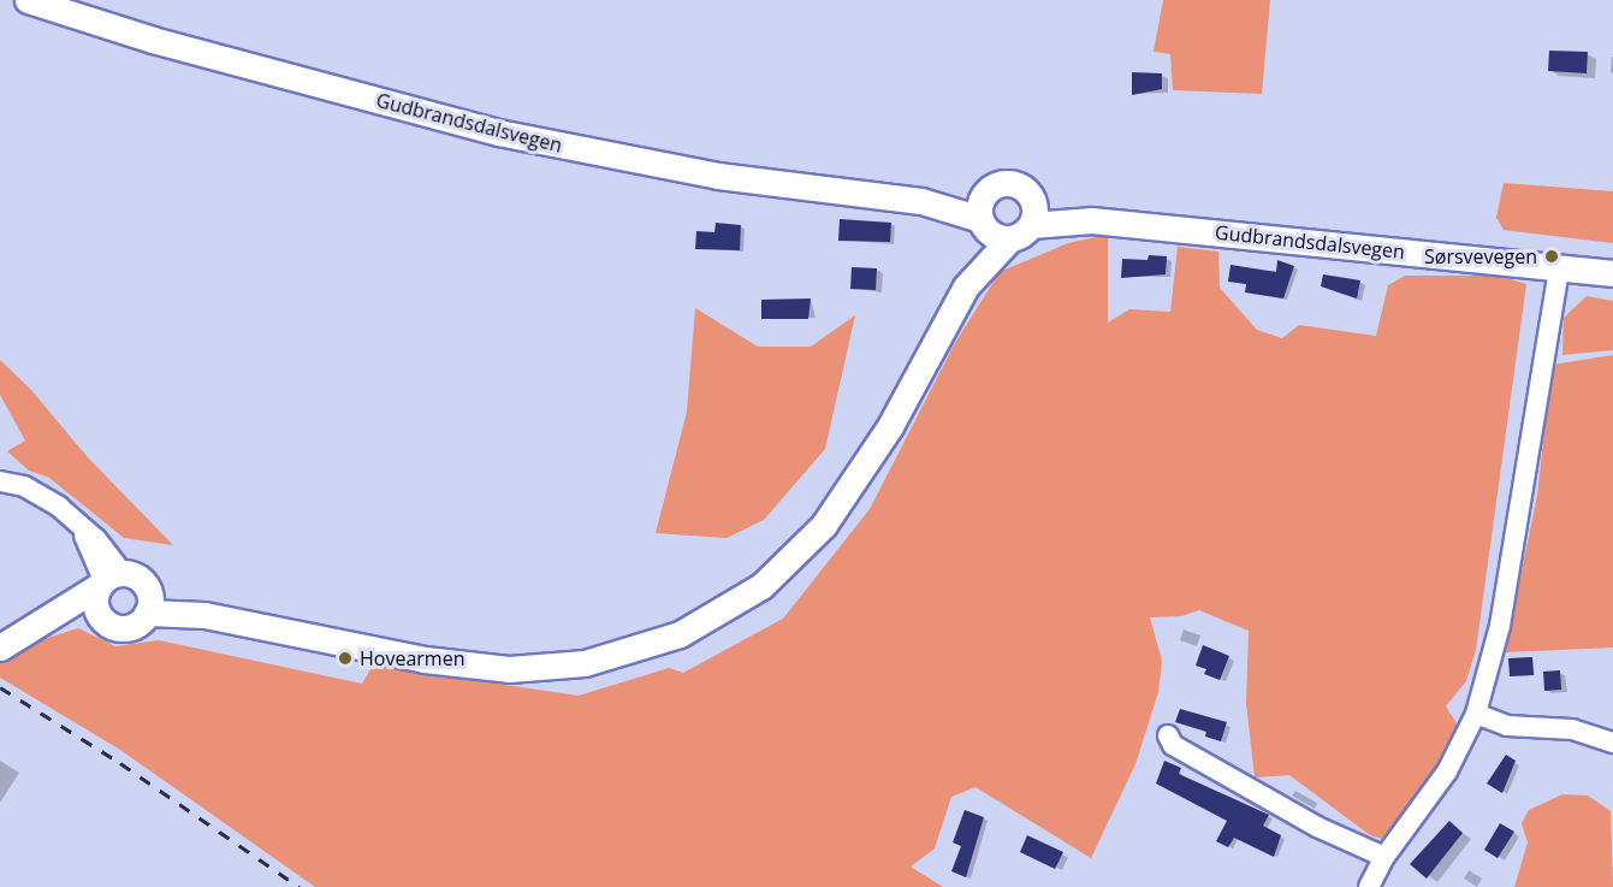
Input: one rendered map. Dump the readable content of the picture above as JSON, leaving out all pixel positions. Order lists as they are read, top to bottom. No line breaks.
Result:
{"streets":{"main road":["Gudbrandsdalsvegen"]},"places":["Sørsvevegen","Hovearmen"]}
